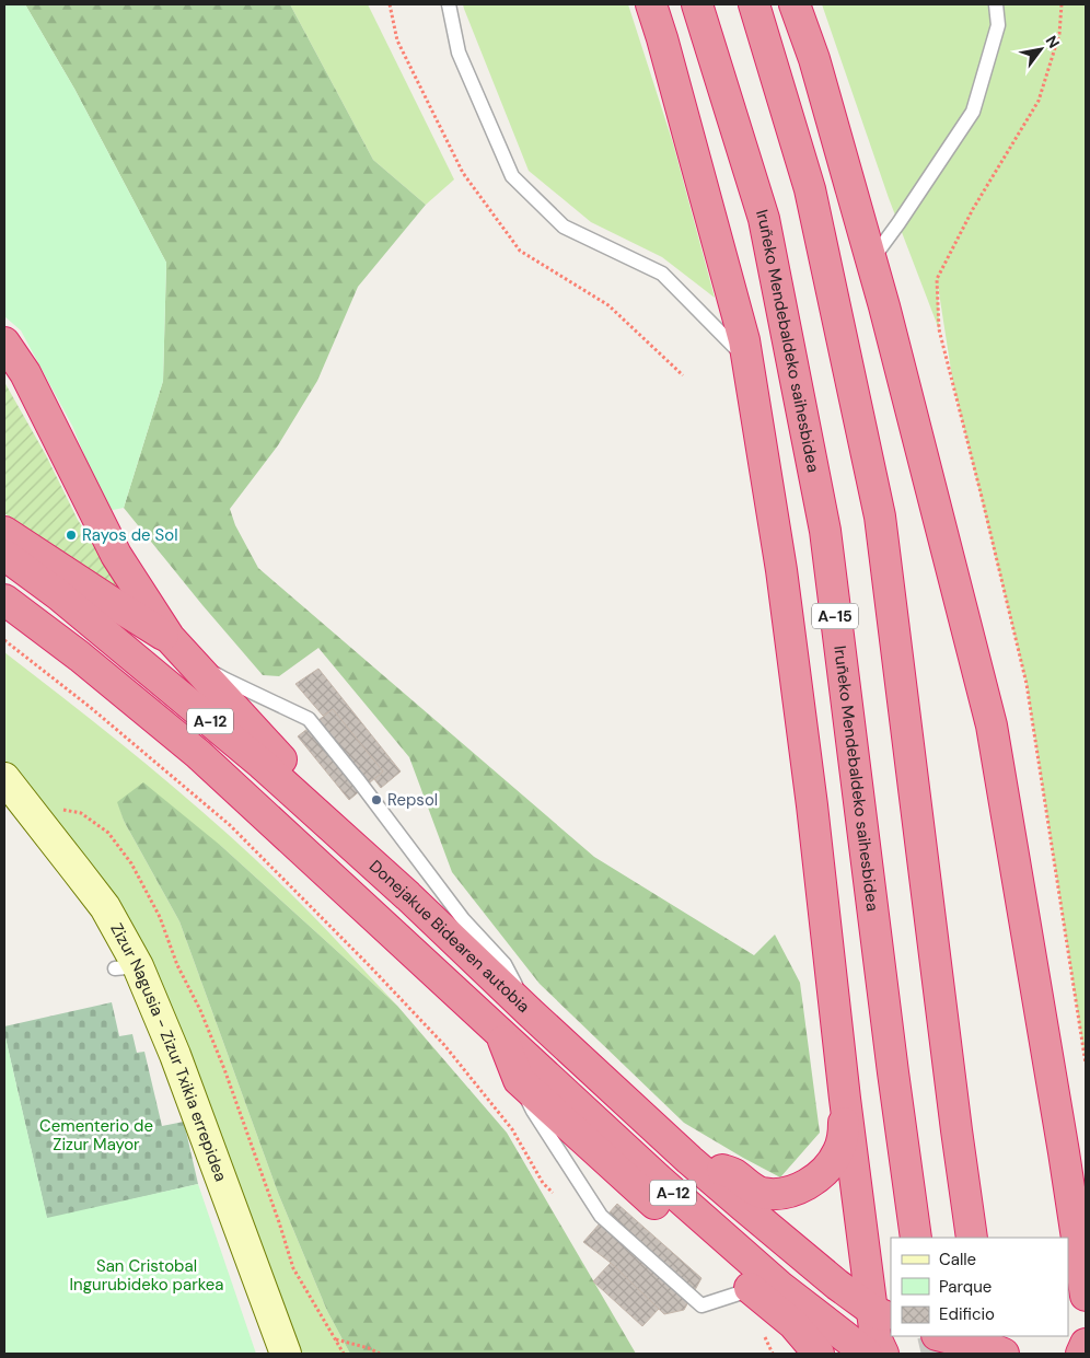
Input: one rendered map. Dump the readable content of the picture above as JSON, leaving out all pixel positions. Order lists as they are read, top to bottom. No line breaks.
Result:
{"streets":{"highway":["Iruñeko Mendebaldeko saihesbidea","A-15","A-12","Donejakue Bidearen autobia"],"street":["Zizur Nagusia - Zizur Txikia errepidea"]},"parks":["Cementerio de Zizur Mayor","San Cristobal Ingurubideko parkea"],"places":["Rayos de Sol","Repsol"],"legend":["Calle","Parque","Edificio"],"north":"top right"}
